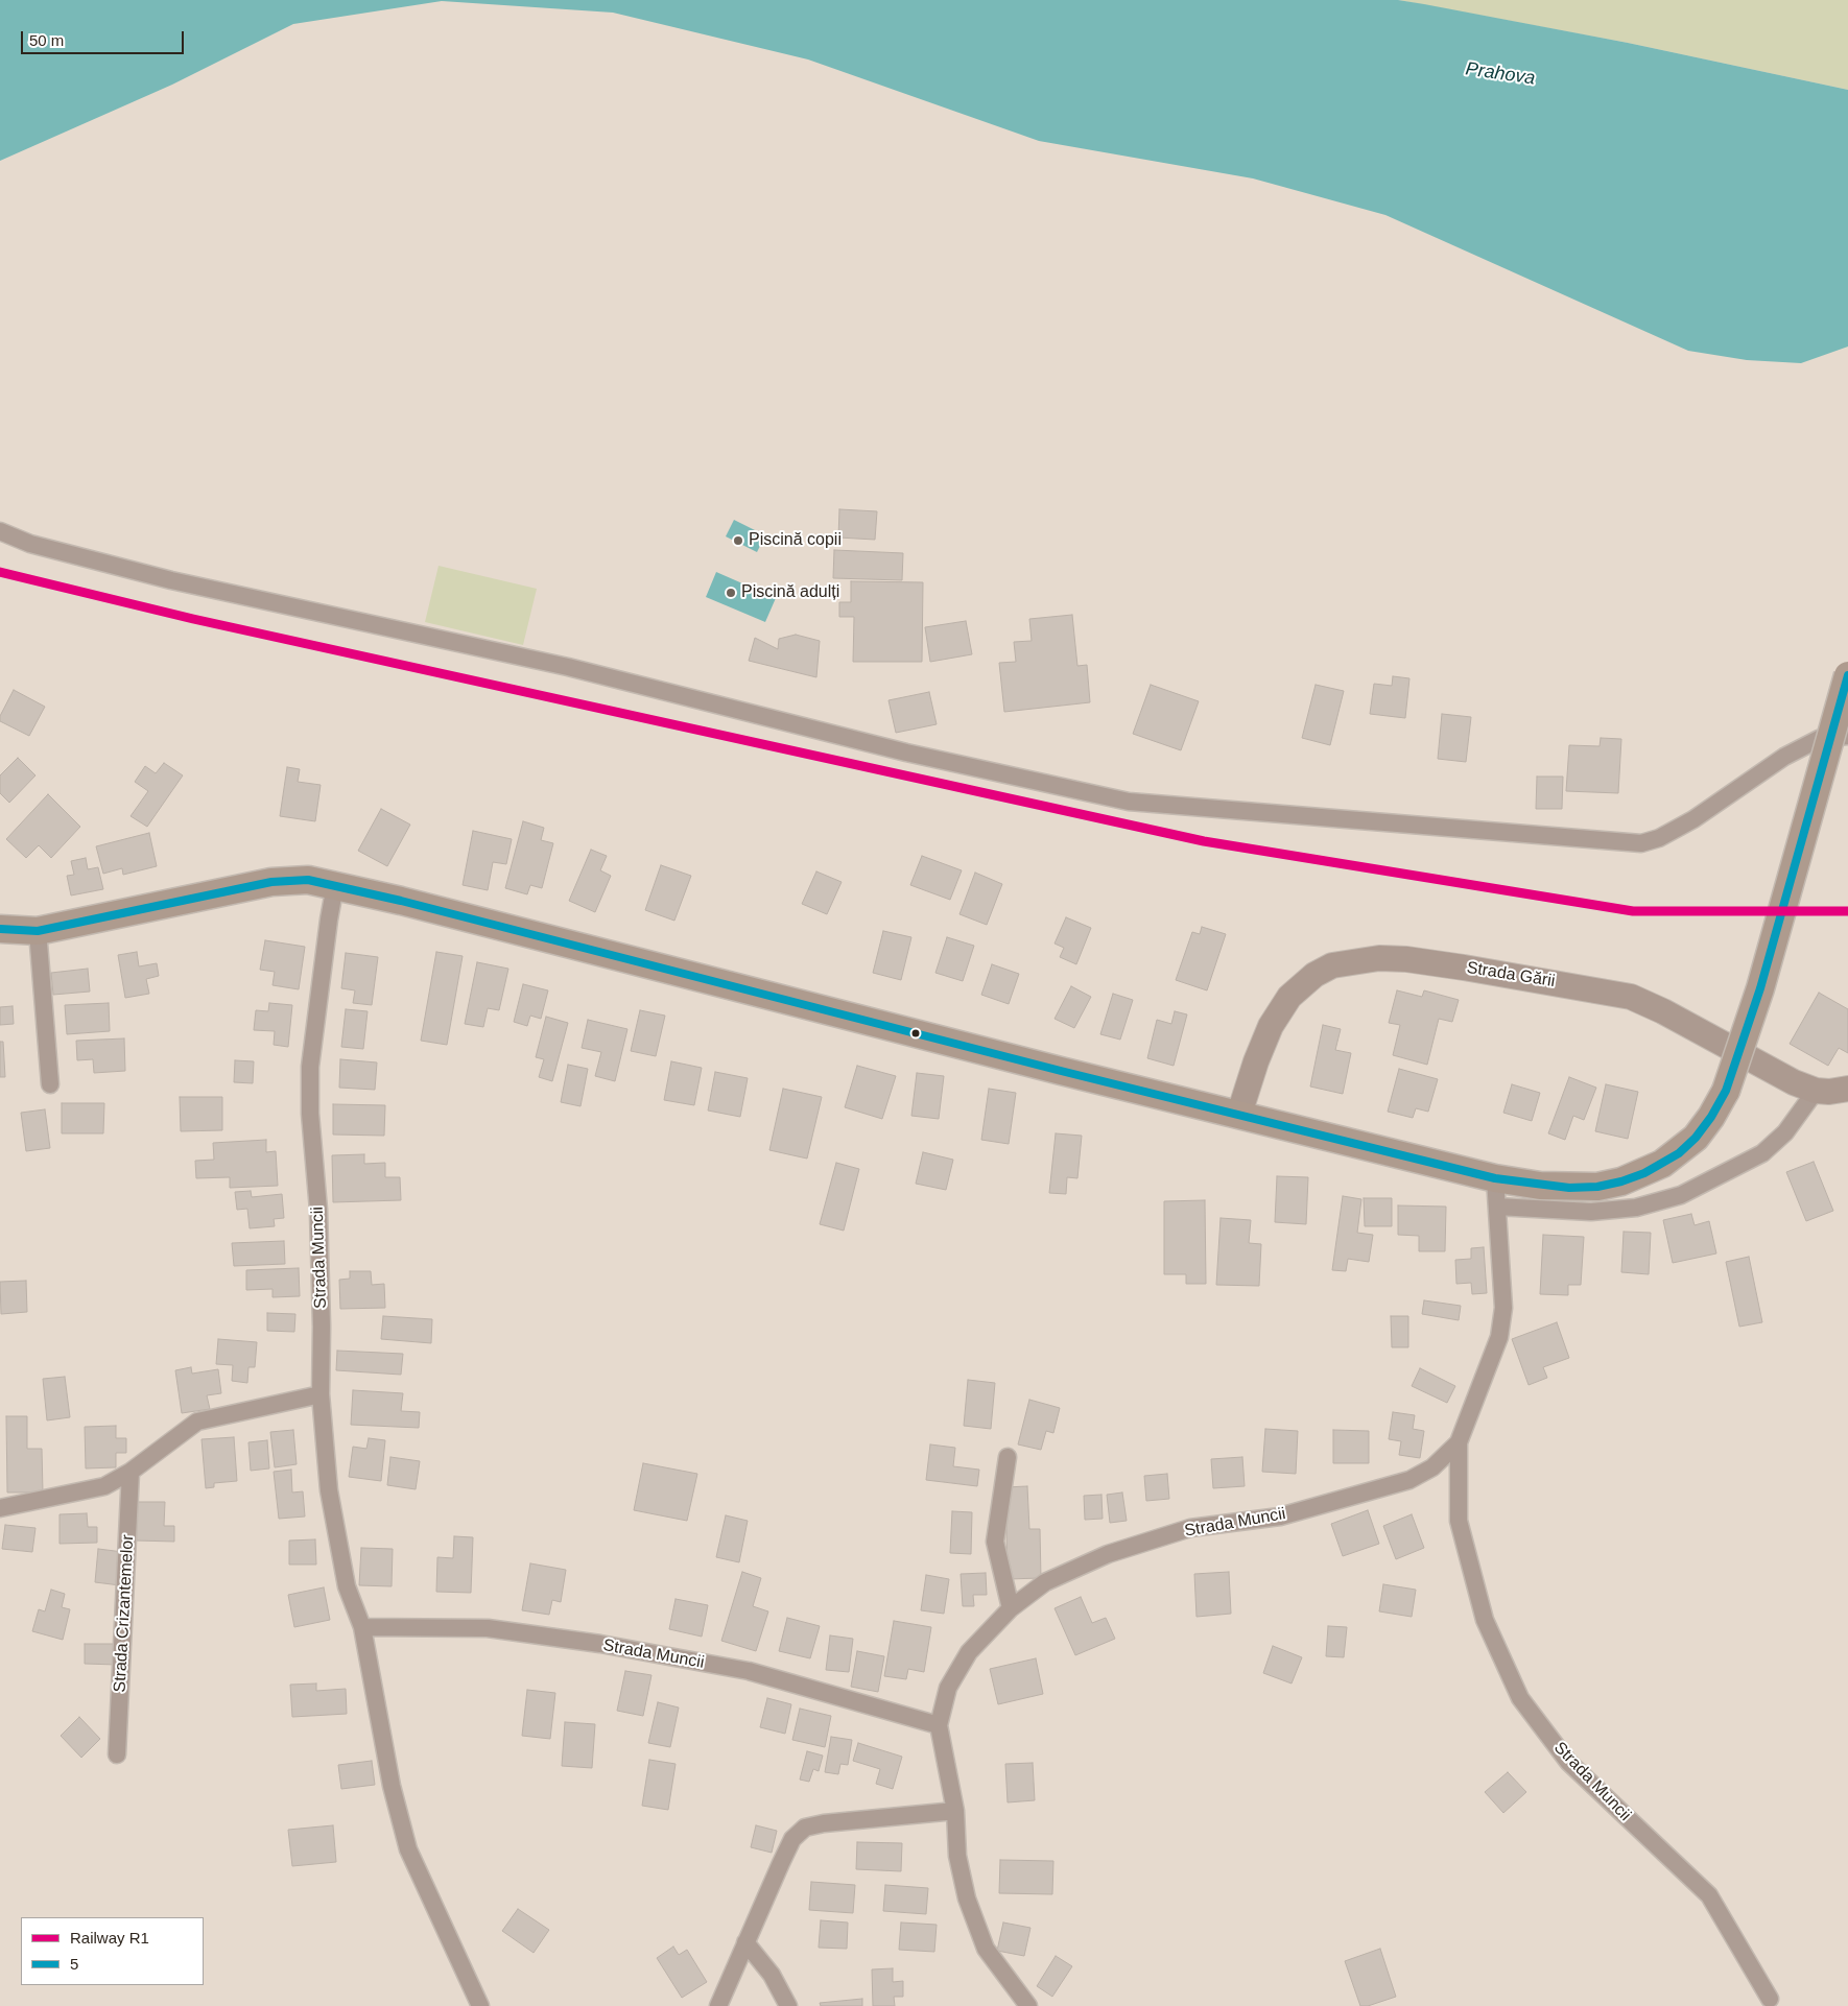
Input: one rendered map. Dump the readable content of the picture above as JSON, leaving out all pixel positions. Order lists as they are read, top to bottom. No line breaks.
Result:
{"streets":{"street":["Strada Gării","Strada Muncii","Strada Crizantemelor"]},"water":["Prahova"],"places":["Piscină copii","Piscină adulți"],"lines":["rail line R1","transit line 5"],"legend":["Railway R1","5"],"scale_bar":"50 m"}
